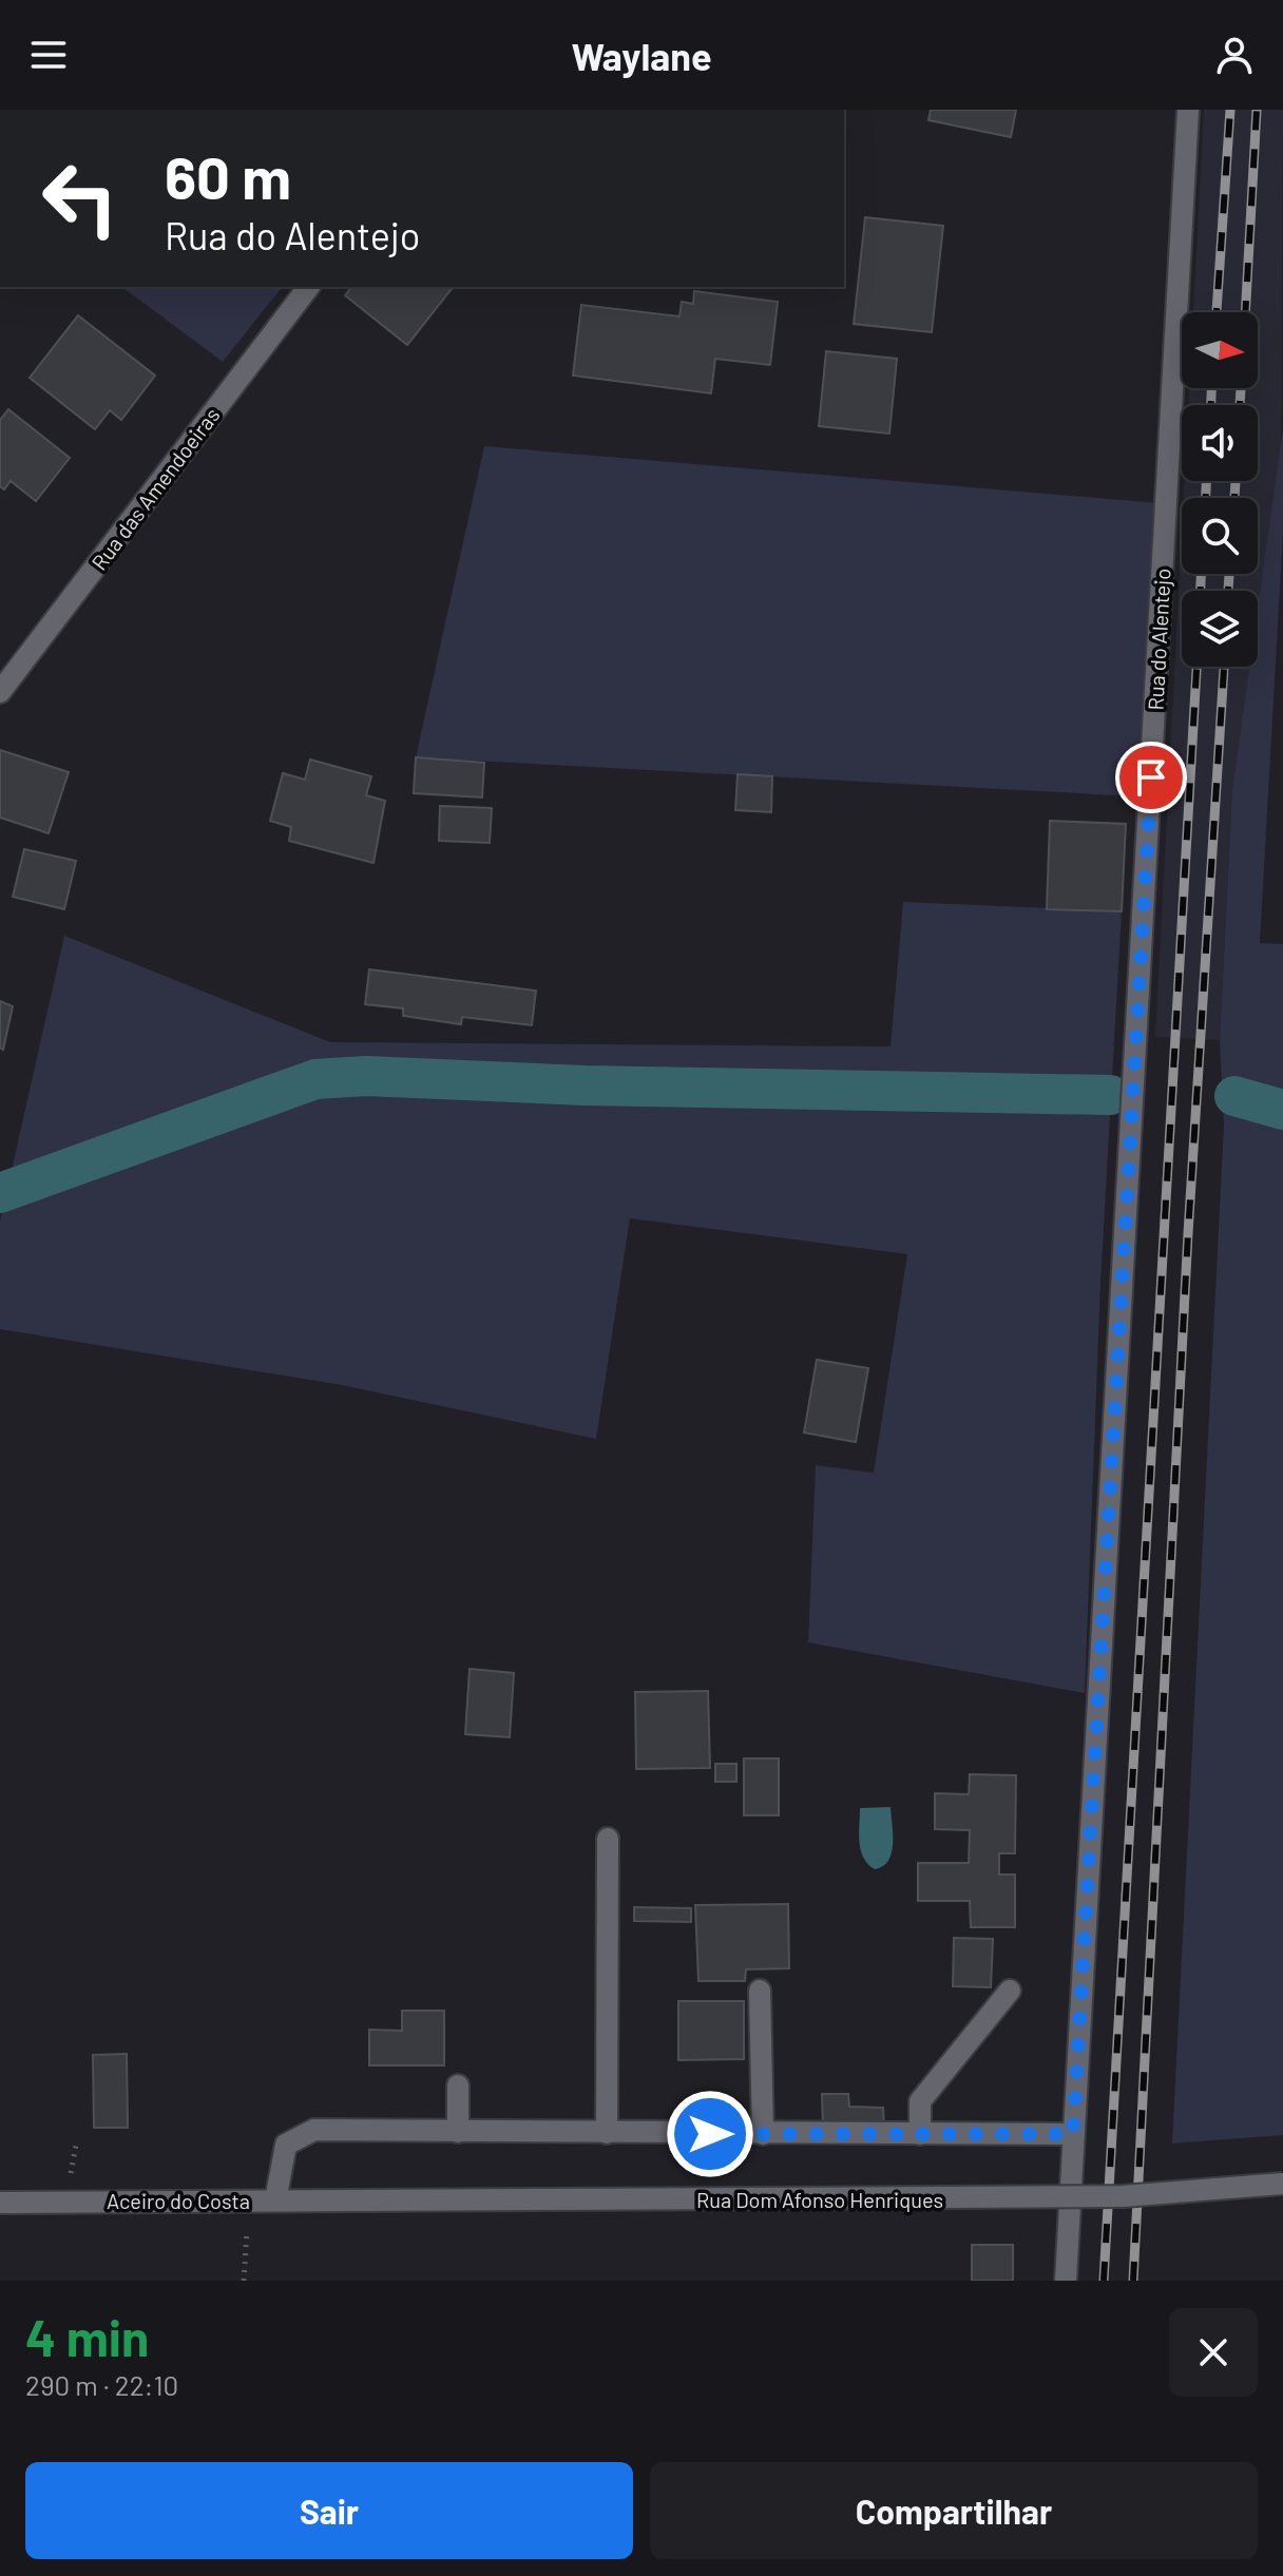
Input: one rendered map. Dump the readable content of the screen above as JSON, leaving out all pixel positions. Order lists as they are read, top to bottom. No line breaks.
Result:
{"streets":{"street":["Rua das Amendoeiras","Rua do Alentejo","Rua Dom Afonso Henriques","Aceiro do Costa"]},"crossings":[["Rua Dom Afonso Henriques","Aceiro do Costa"]],"north":"right","page":{"header":"Waylane","turn":["60 m","Rua do Alentejo"],"heading":["4 min","290 m · 22:10"],"buttons":["Sair","Compartilhar"]}}
